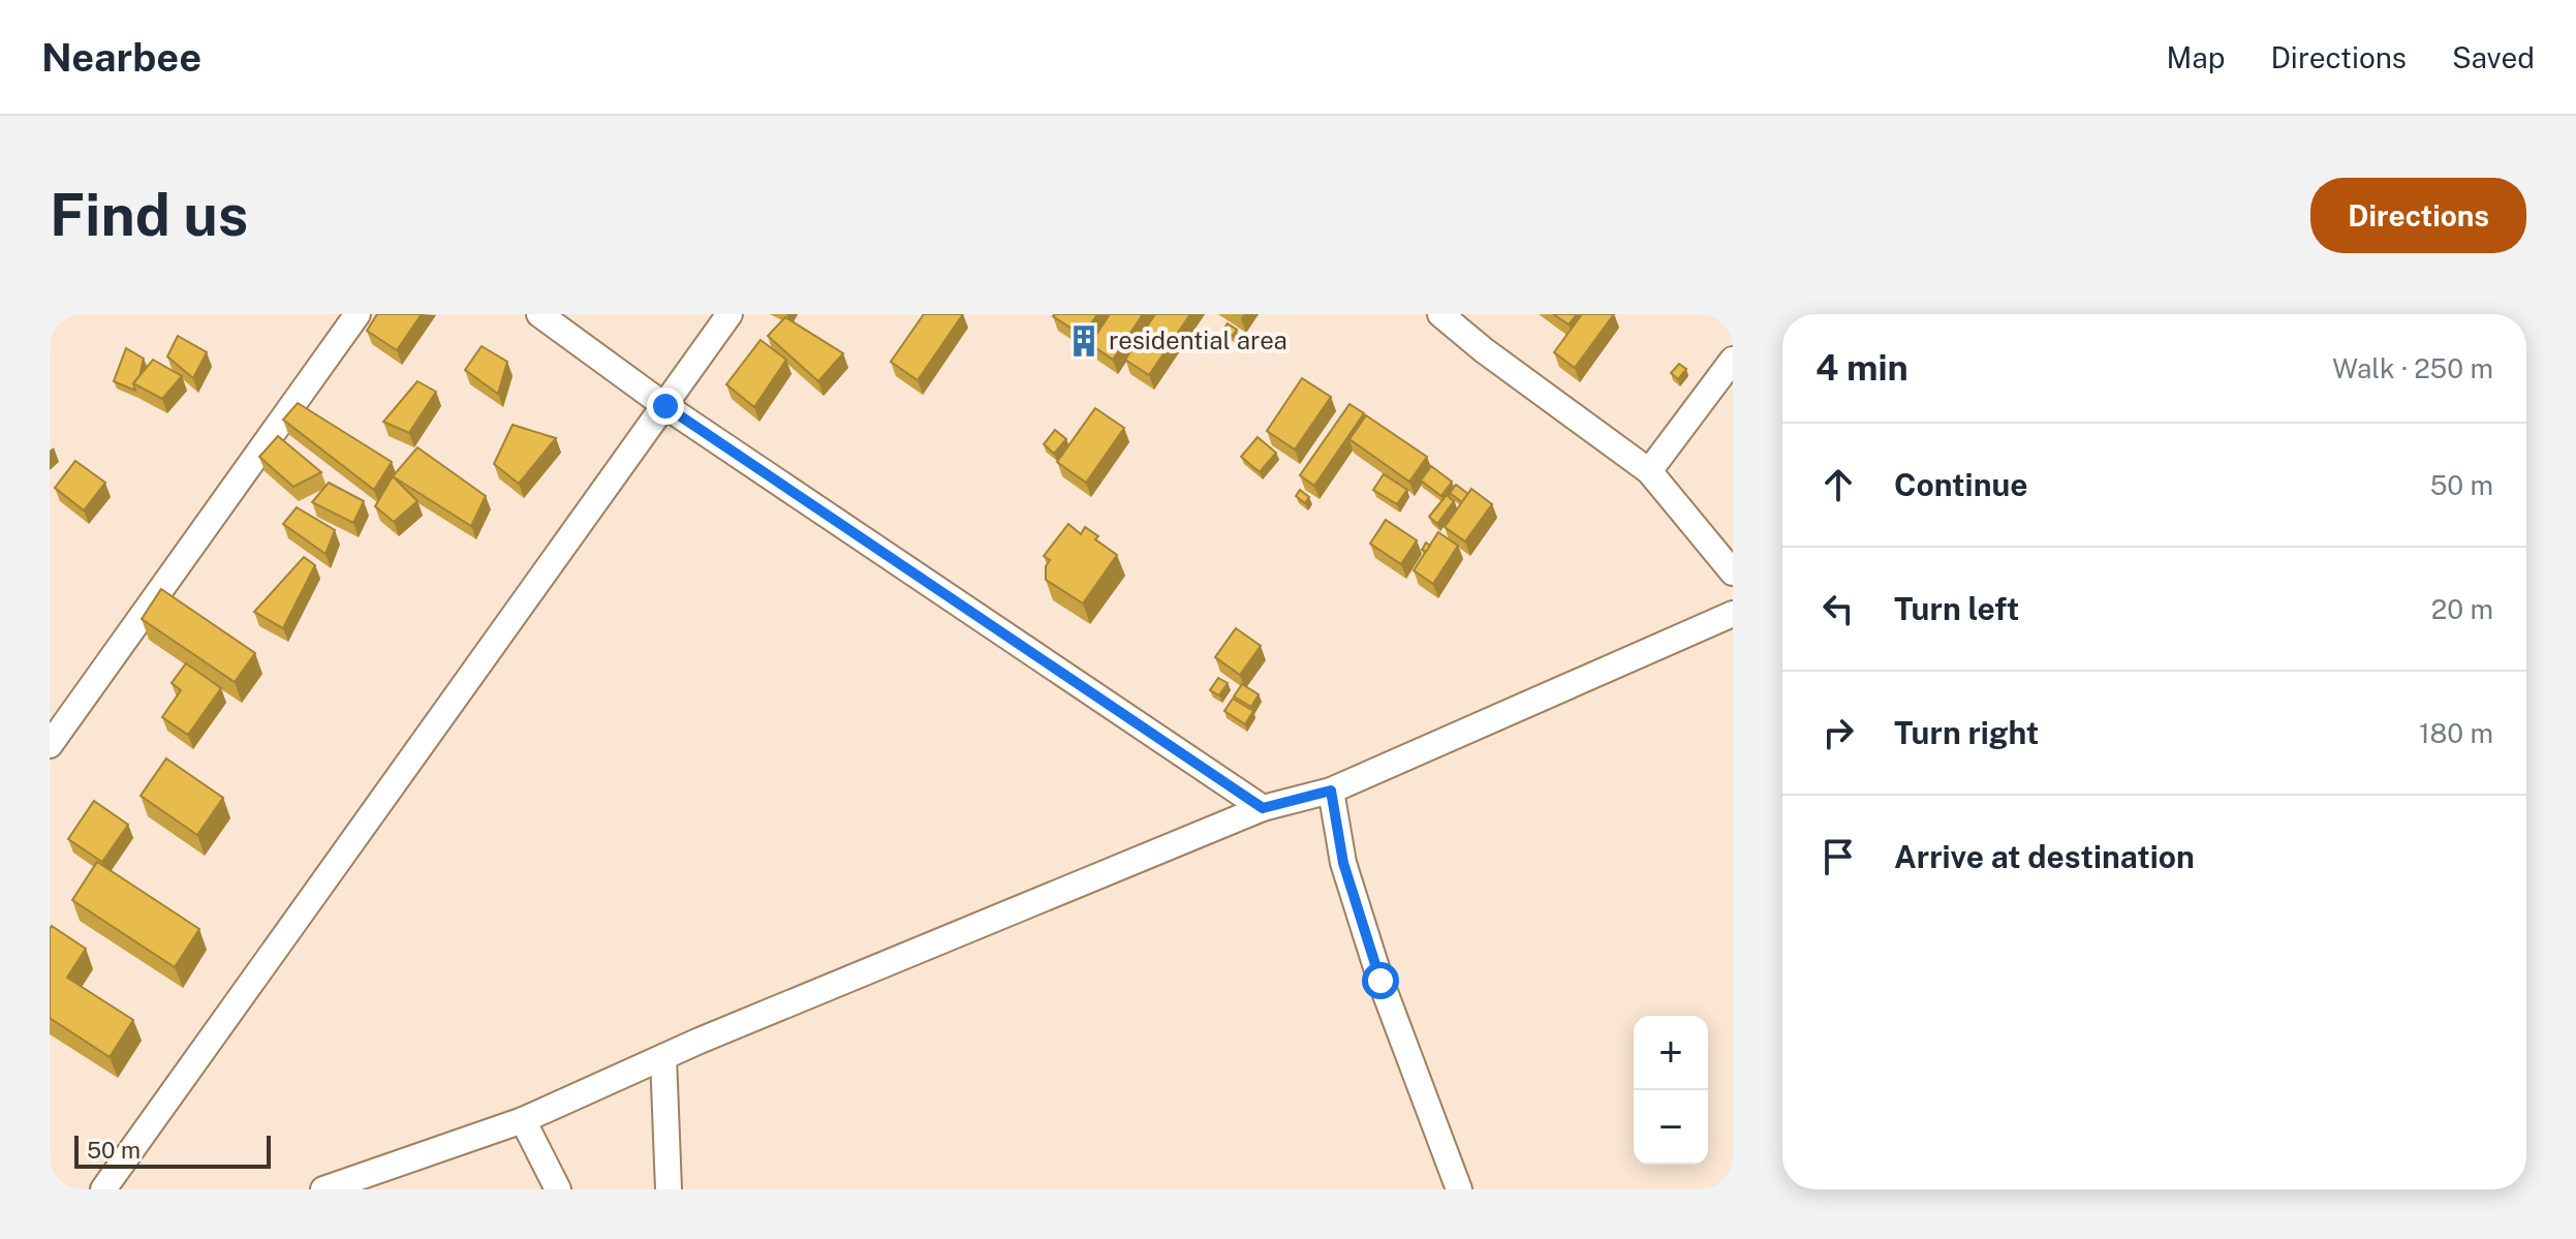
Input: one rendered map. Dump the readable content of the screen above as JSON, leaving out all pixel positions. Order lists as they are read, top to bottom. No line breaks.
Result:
{"places":{"building":["residential area"]},"scale_bar":"50 m","page":{"header":"Nearbee","nav":["Map","Directions","Saved"],"buttons":"Directions","title":"Find us","heading":["4 min","Walk · 250 m"],"list":[["Continue","50 m"],["Turn left","20 m"],["Turn right","180 m"],"Arrive at destination"],"map_buttons":["+","−"],"scale":"50 m"}}
